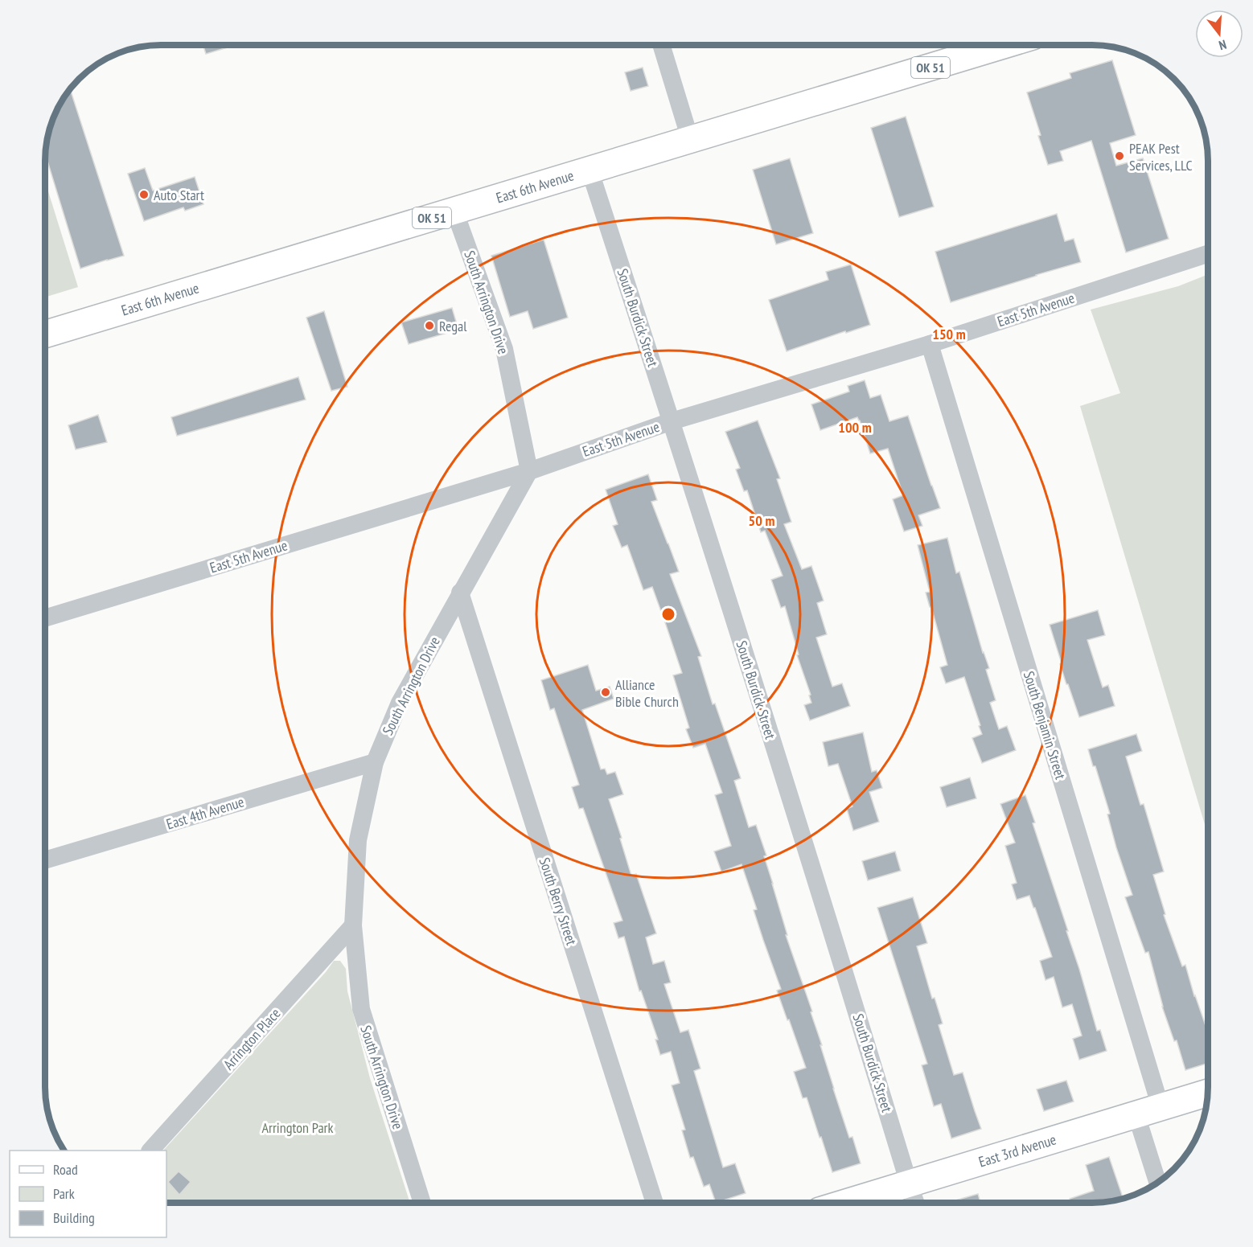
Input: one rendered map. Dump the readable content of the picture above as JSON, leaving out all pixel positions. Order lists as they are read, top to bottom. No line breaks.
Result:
{"streets":{"main road":["OK 51","East 6th Avenue","East 3rd Avenue"],"street":["South Arrington Drive","East 5th Avenue","South Burdick Street","South Benjamin Street","East 4th Avenue","South Berry Street","Arrington Place"]},"crossings":[["East 6th Avenue","South Arrington Drive"],["East 6th Avenue","South Burdick Street"],["South Arrington Drive","East 5th Avenue"],["South Arrington Drive","East 4th Avenue"],["South Arrington Drive","South Berry Street"],["South Arrington Drive","Arrington Place"],["East 5th Avenue","South Burdick Street"],["East 5th Avenue","South Benjamin Street"],["South Burdick Street","East 3rd Avenue"],["South Benjamin Street","East 3rd Avenue"]],"parks":["Arrington Park"],"places":["PEAK Pest Services, LLC","Auto Start","Regal","Alliance Bible Church"],"legend":["Road","Park","Building"],"north":"bottom","rings":["150 m","100 m","50 m"]}
